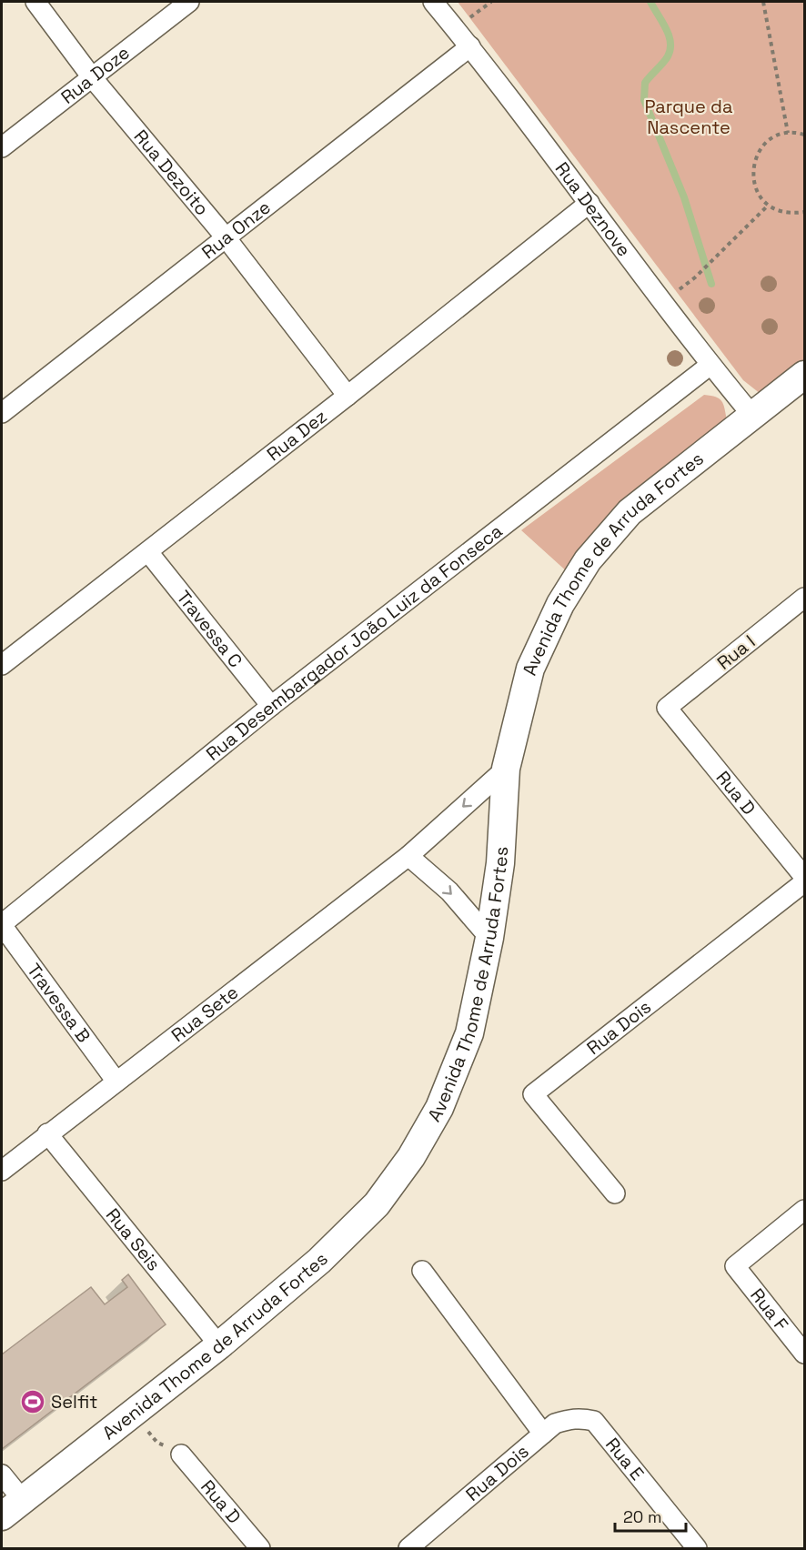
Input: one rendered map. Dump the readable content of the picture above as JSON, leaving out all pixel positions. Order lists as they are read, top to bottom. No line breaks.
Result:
{"streets":{"main road":["Avenida Thome de Arruda Fortes"],"street":["Rua Doze","Rua Dezoito","Rua Deznove","Rua Onze","Rua Dez","Travessa C","Rua Desembargador João Luiz da Fonseca","Rua I","Rua D","Travessa B","Rua Sete","Rua Dois","Rua Seis","Rua F","Rua E"]},"crossings":[["Rua Doze","Rua Dezoito"],["Rua Dezoito","Rua Onze"],["Rua Dezoito","Rua Dez"],["Rua Deznove","Rua Onze"],["Rua Deznove","Rua Dez"],["Rua Deznove","Avenida Thome de Arruda Fortes"],["Rua Deznove","Rua Desembargador João Luiz da Fonseca"],["Rua Dez","Travessa C"],["Avenida Thome de Arruda Fortes","Rua Sete"],["Avenida Thome de Arruda Fortes","Rua Seis"],["Travessa C","Rua Desembargador João Luiz da Fonseca"],["Rua Desembargador João Luiz da Fonseca","Travessa B"],["Rua I","Rua D"],["Travessa B","Rua Sete"],["Rua Sete","Rua Seis"],["Rua Dois","Rua E"]],"parks":["Parque da Nascente"],"places":{"sports":["Selfit"]},"scale_bar":"20 m"}
